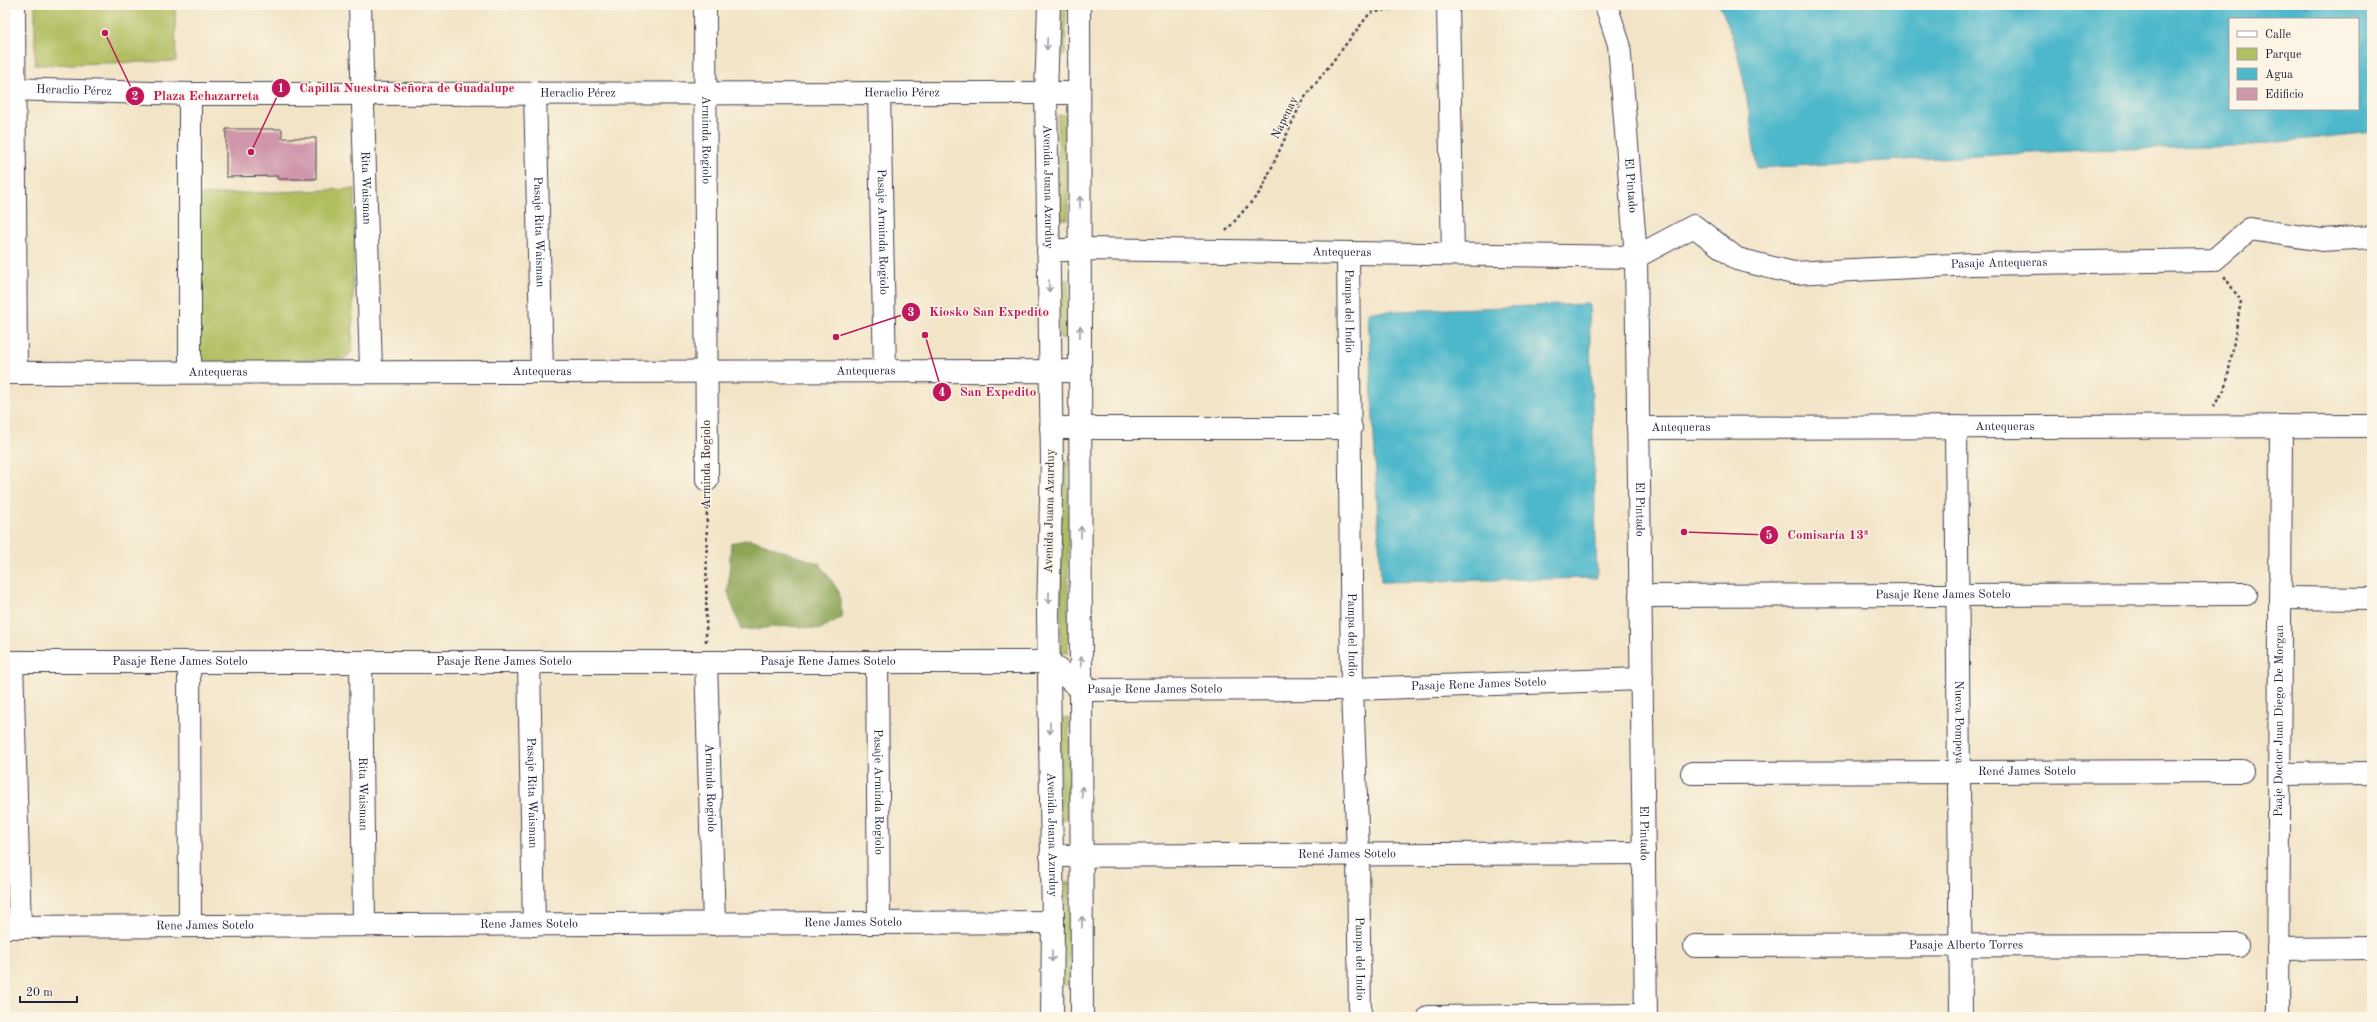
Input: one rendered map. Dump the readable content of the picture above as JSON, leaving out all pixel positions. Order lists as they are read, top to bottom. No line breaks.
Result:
{"streets":{"street":["Heraclio Pérez","Arminda Rogiolo","El Pintado","Avenida Juana Azurduy","Rita Waisman","Pasaje Rita Waisman","Pasaje Arminda Rogiolo","Antequeras","Pasaje Antequeras","Pampa del Indio","Pasaje Rene James Sotelo","Paaje Doctor Juan Diego De Morgan","Nueva Pompeya","René James Sotelo","Rene James Sotelo","Pasaje Alberto Torres"],"path":["Napenay"]},"crossings":[["Heraclio Pérez","Arminda Rogiolo"],["Heraclio Pérez","Avenida Juana Azurduy"],["Heraclio Pérez","Rita Waisman"],["Heraclio Pérez","Pasaje Rita Waisman"],["Heraclio Pérez","Pasaje Arminda Rogiolo"],["Napenay","Antequeras"],["Arminda Rogiolo","Antequeras"],["Arminda Rogiolo","Pasaje Rene James Sotelo"],["Arminda Rogiolo","Rene James Sotelo"],["El Pintado","Antequeras"],["El Pintado","Pasaje Antequeras"],["El Pintado","Pasaje Rene James Sotelo"],["El Pintado","René James Sotelo"],["Avenida Juana Azurduy","Antequeras"],["Avenida Juana Azurduy","Pasaje Rene James Sotelo"],["Avenida Juana Azurduy","René James Sotelo"],["Avenida Juana Azurduy","Rene James Sotelo"],["Rita Waisman","Antequeras"],["Rita Waisman","Pasaje Rene James Sotelo"],["Rita Waisman","Rene James Sotelo"],["Pasaje Rita Waisman","Antequeras"],["Pasaje Rita Waisman","Pasaje Rene James Sotelo"],["Pasaje Rita Waisman","Rene James Sotelo"],["Pasaje Arminda Rogiolo","Antequeras"],["Pasaje Arminda Rogiolo","Pasaje Rene James Sotelo"],["Pasaje Arminda Rogiolo","Rene James Sotelo"],["Antequeras","Pasaje Antequeras"],["Antequeras","Pampa del Indio"],["Antequeras","Paaje Doctor Juan Diego De Morgan"],["Antequeras","Nueva Pompeya"],["Pampa del Indio","Pasaje Rene James Sotelo"],["Pampa del Indio","René James Sotelo"],["Pasaje Rene James Sotelo","Nueva Pompeya"],["Nueva Pompeya","René James Sotelo"],["Nueva Pompeya","Pasaje Alberto Torres"]],"places":["Plaza Echazarreta","Capilla Nuestra Señora de Guadalupe","San Expedito","Kiosko San Expedito","Comisaría 13ª"],"legend":["Calle","Parque","Agua","Edificio"],"scale_bar":"20 m"}
